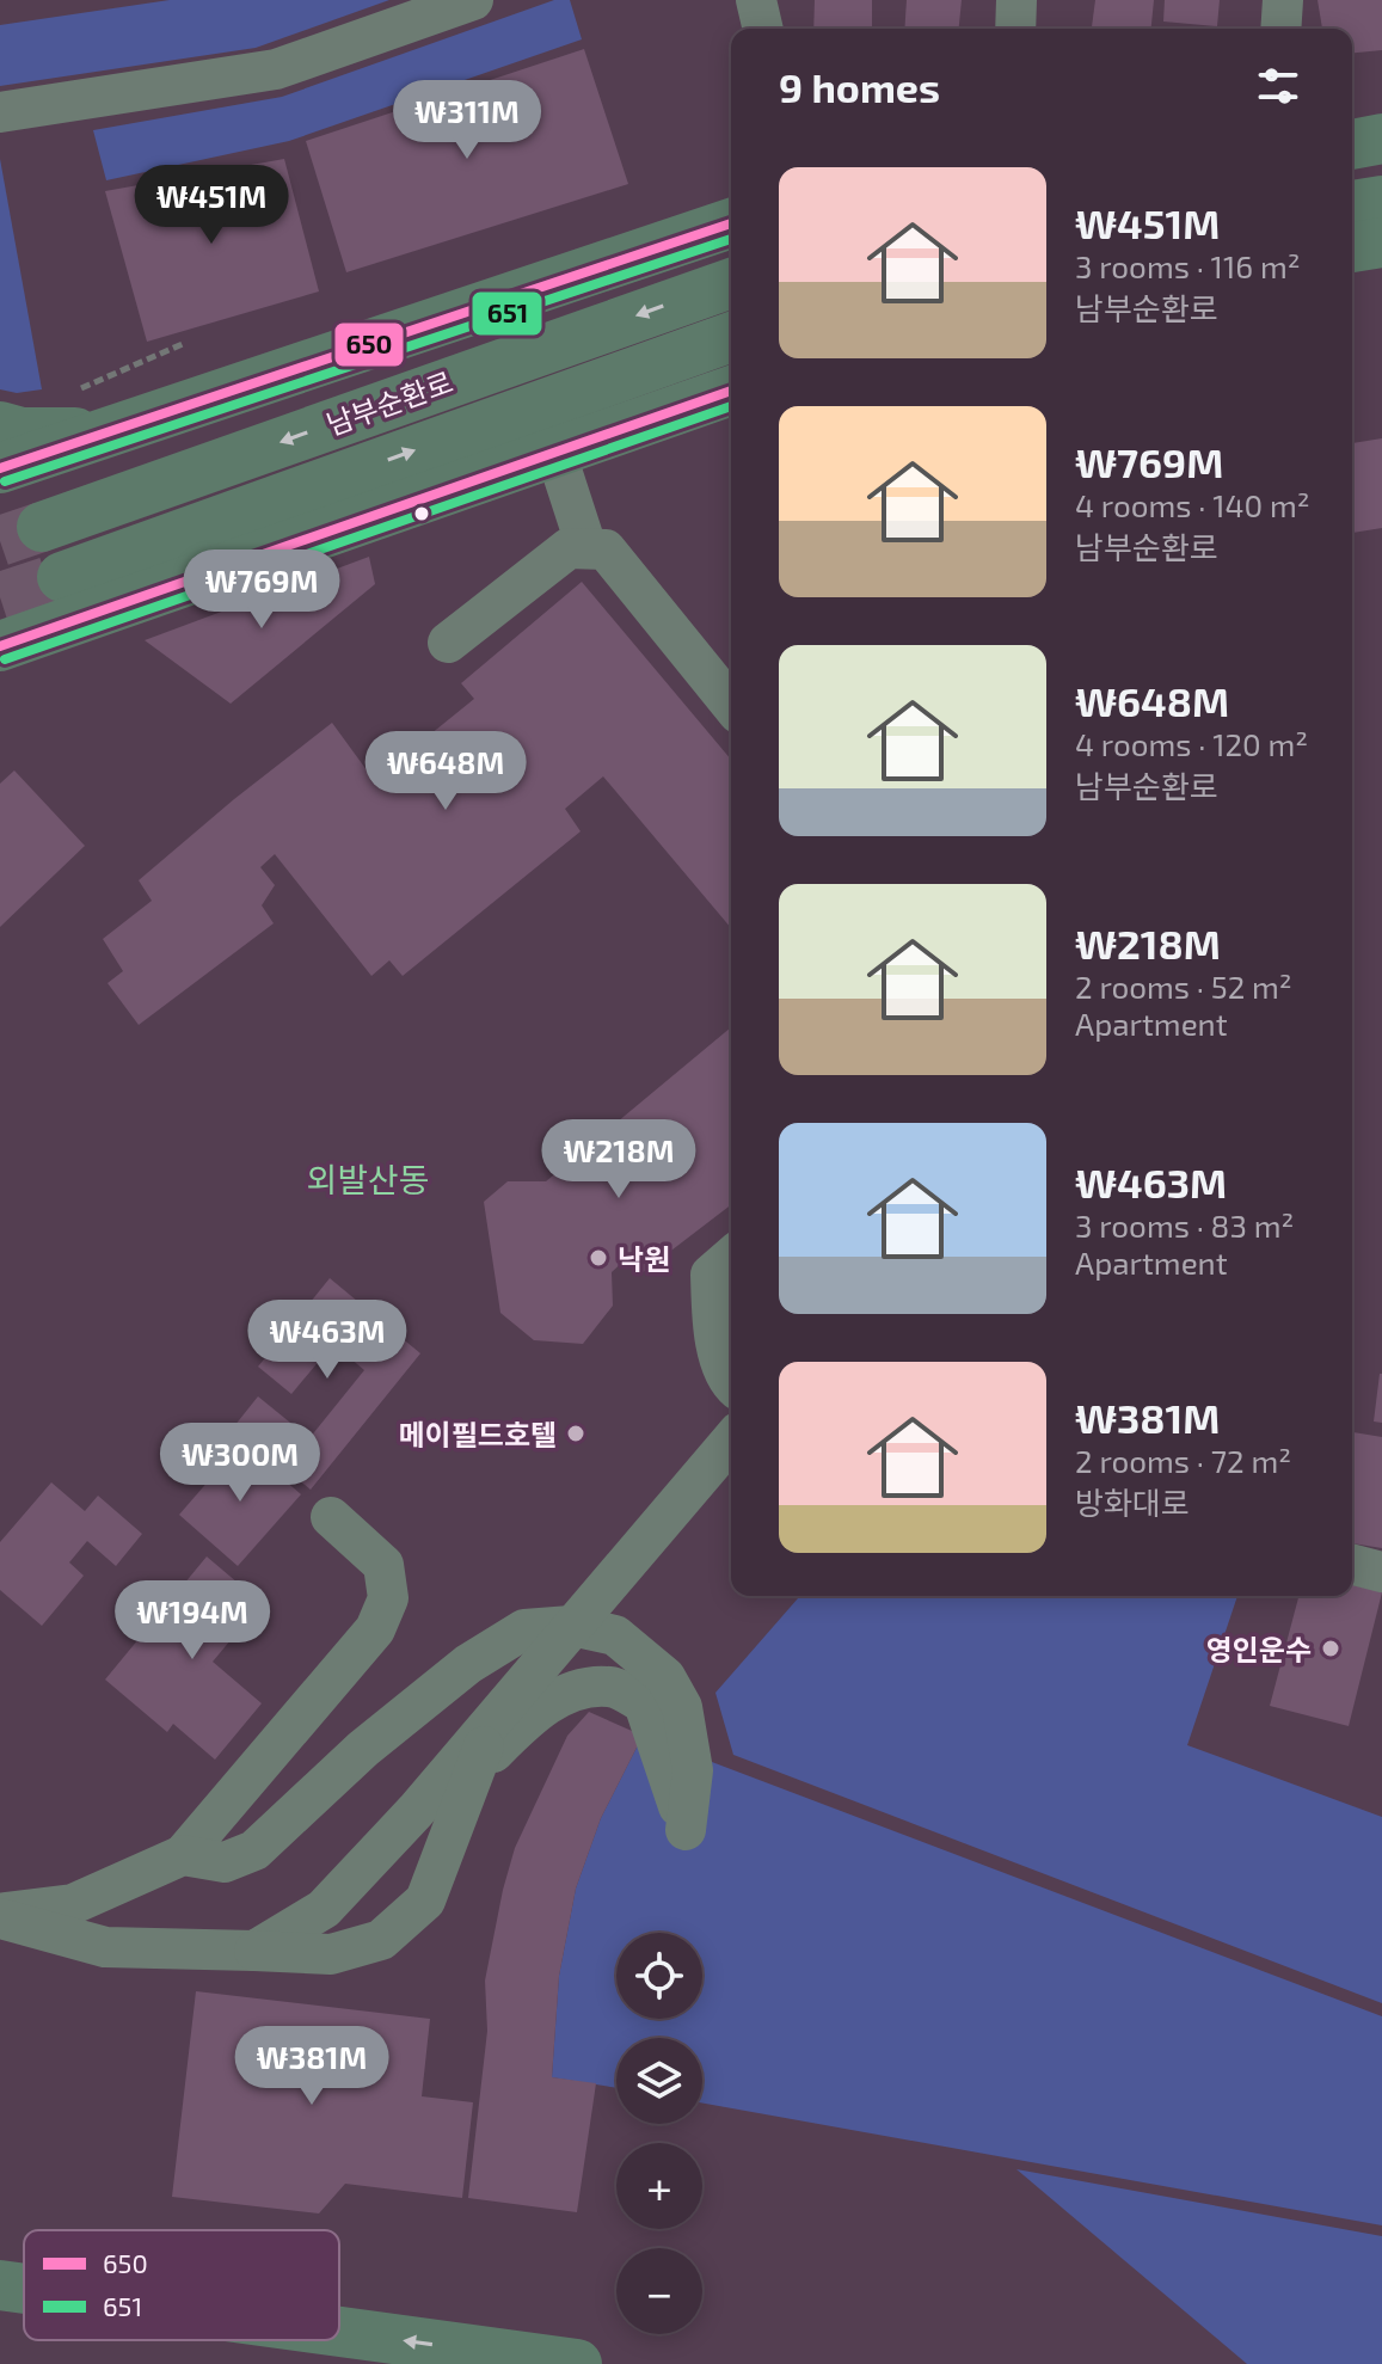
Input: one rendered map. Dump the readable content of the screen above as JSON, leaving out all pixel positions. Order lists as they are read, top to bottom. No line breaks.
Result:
{"streets":{"main road":["남부순환로"]},"districts":["외발산동"],"places":["낙원","메이필드호텔","영인운수"],"lines":["transit line 650","transit line 651"],"legend":["650","651"],"page":{"heading":"9 homes","price":["₩311M","₩451M","₩769M","₩648M","₩218M","₩463M","₩300M","₩194M","₩381M"],"list":[{"name":"₩451M","note":"3 rooms · 116 m² · 남부순환로"},{"name":"₩769M","note":"4 rooms · 140 m² · 남부순환로"},{"name":"₩648M","note":"4 rooms · 120 m² · 남부순환로"},{"name":"₩218M","note":"2 rooms · 52 m² · Apartment"},{"name":"₩463M","note":"3 rooms · 83 m² · Apartment"},{"name":"₩381M","note":"2 rooms · 72 m² · 방화대로"}],"map_buttons":["+","−"]}}
